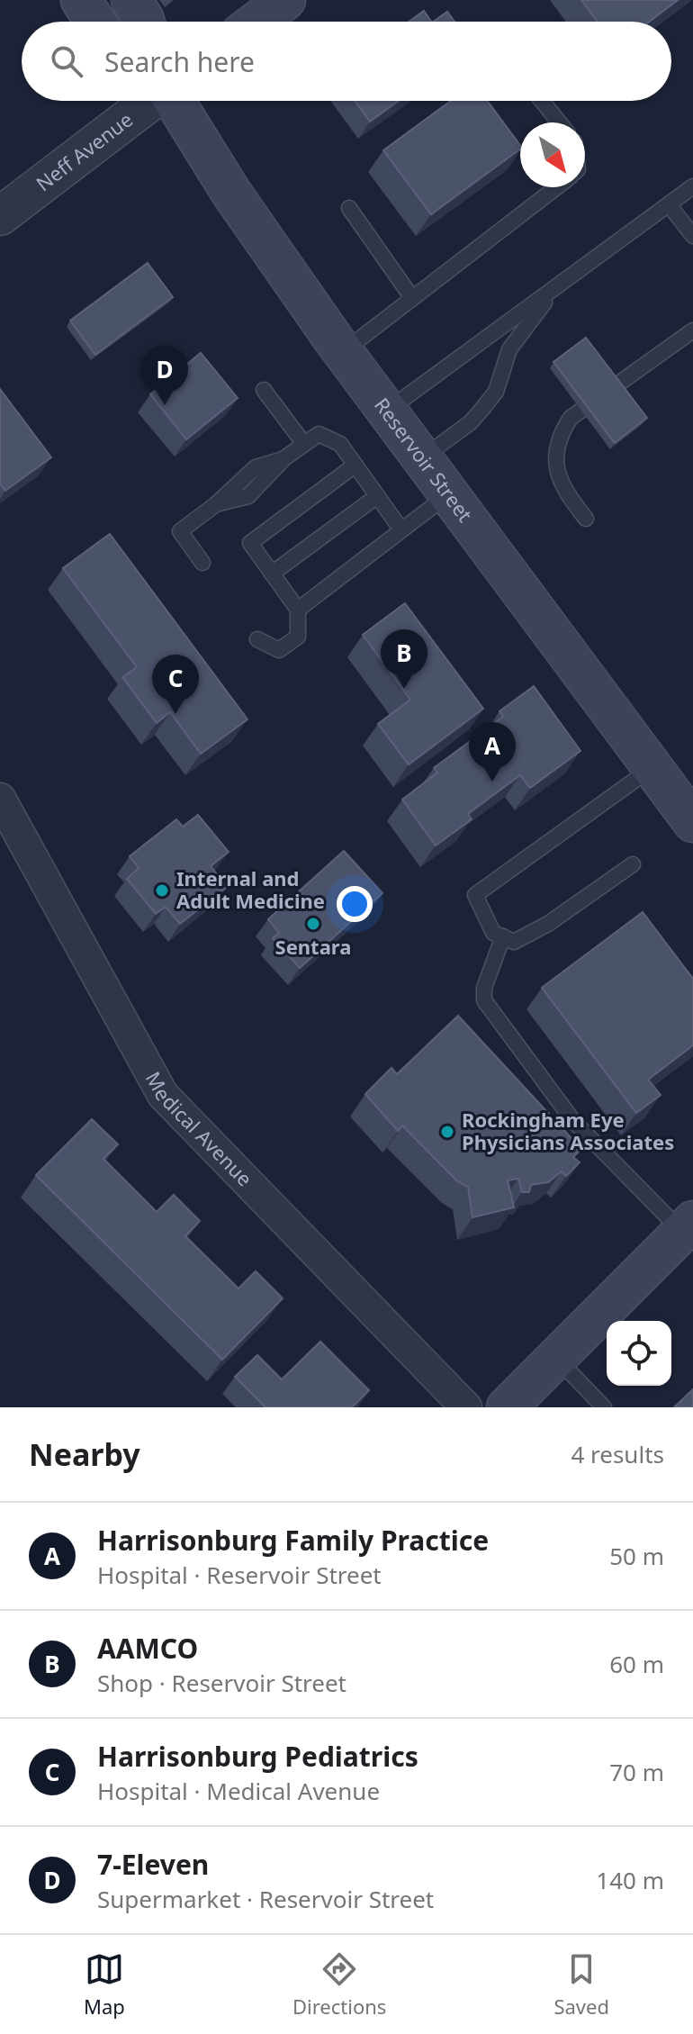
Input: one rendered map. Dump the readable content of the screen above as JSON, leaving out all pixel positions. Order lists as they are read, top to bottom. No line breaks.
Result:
{"streets":{"main road":["Reservoir Street"],"street":["Neff Avenue","Medical Avenue"]},"places":["Internal and Adult Medicine","Sentara","Rockingham Eye Physicians Associates"],"north":"bottom right","page":{"search":"Search here","pins":["D","B","C","A"],"heading":["Nearby","4 results"],"list":[{"mark":"A","name":"Harrisonburg Family Practice","note":"Hospital · Reservoir Street","value":"50 m"},{"mark":"B","name":"AAMCO","note":"Shop · Reservoir Street","value":"60 m"},{"mark":"C","name":"Harrisonburg Pediatrics","note":"Hospital · Medical Avenue","value":"70 m"},{"mark":"D","name":"7-Eleven","note":"Supermarket · Reservoir Street","value":"140 m"}],"nav":["Map","Directions","Saved"]}}
